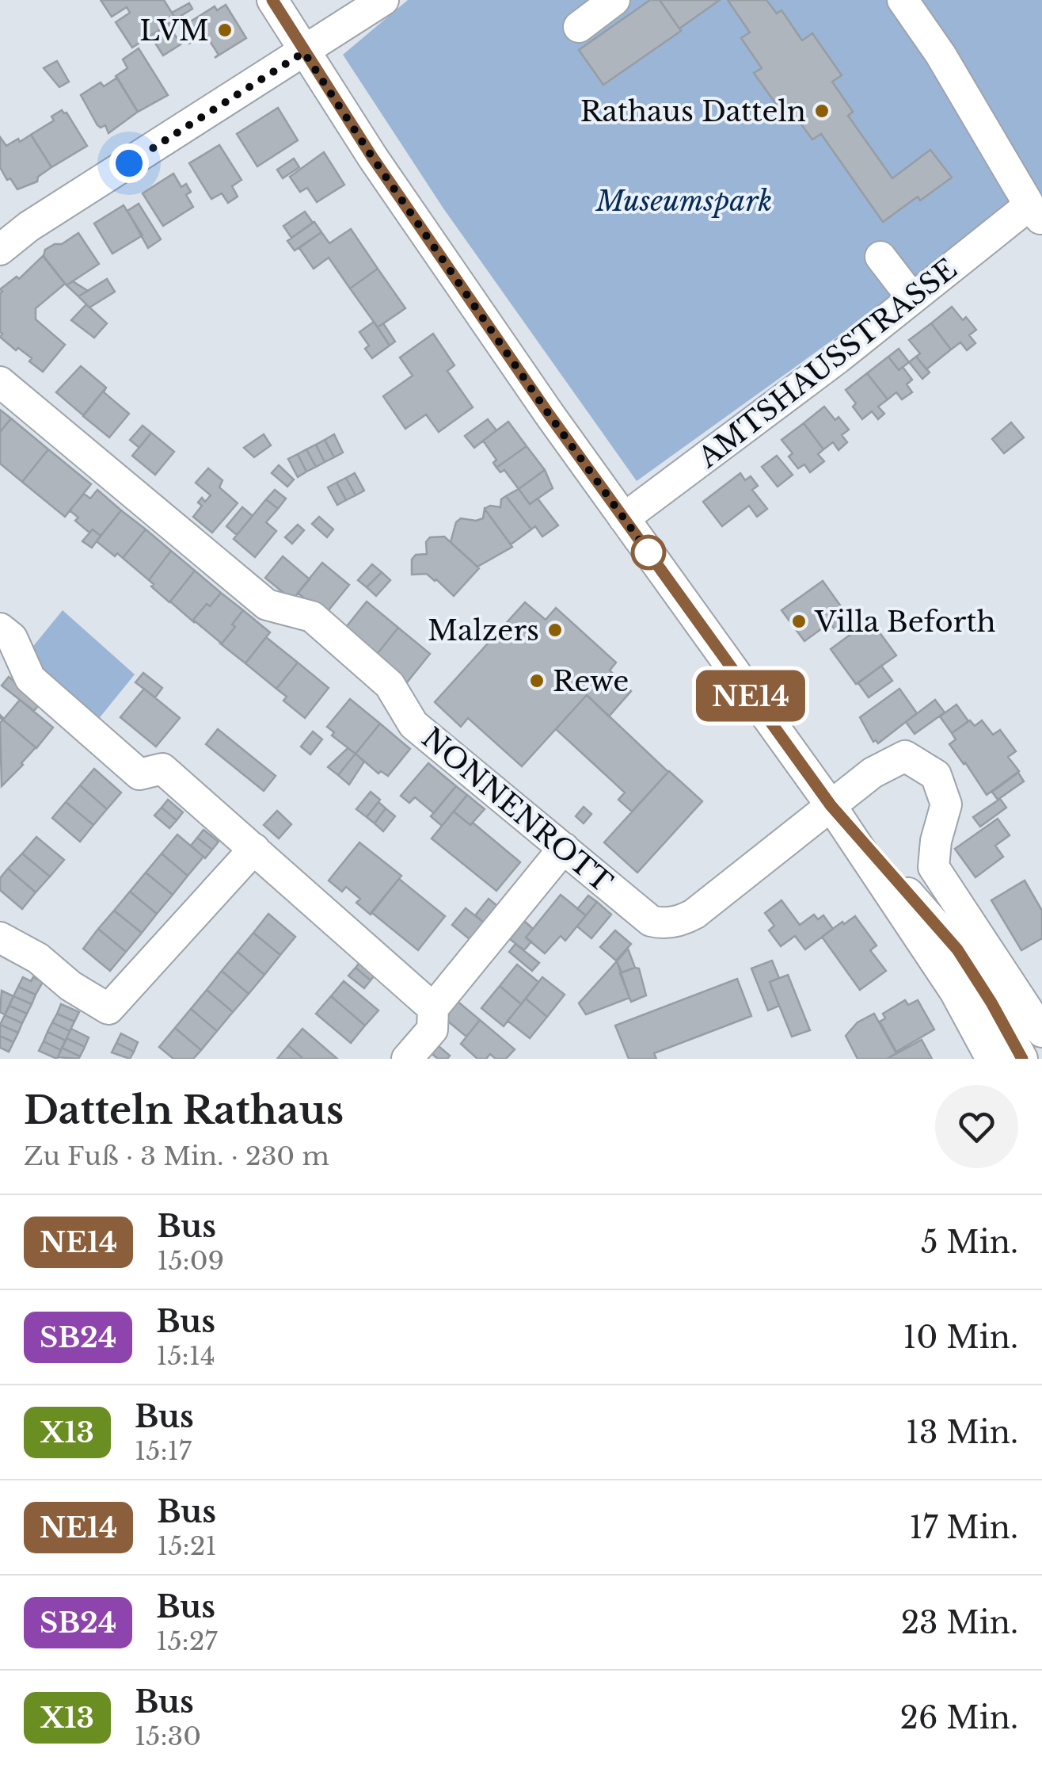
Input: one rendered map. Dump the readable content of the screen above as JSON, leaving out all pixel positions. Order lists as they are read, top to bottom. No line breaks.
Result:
{"streets":{"street":["AMTSHAUSSTRASSE","NONNENROTT"]},"parks":["Museumspark"],"places":["LVM","Rathaus Datteln","Villa Beforth","Malzers","Rewe"],"lines":["bus line NE14"],"page":{"on_map":"NE14","heading":["Datteln Rathaus","Zu Fuß · 3 Min. · 230 m"],"list":[{"mark":"NE14","name":"Bus","note":"15:09","value":"5 Min."},{"mark":"SB24","name":"Bus","note":"15:14","value":"10 Min."},{"mark":"X13","name":"Bus","note":"15:17","value":"13 Min."},{"mark":"NE14","name":"Bus","note":"15:21","value":"17 Min."},{"mark":"SB24","name":"Bus","note":"15:27","value":"23 Min."},{"mark":"X13","name":"Bus","note":"15:30","value":"26 Min."}]}}
